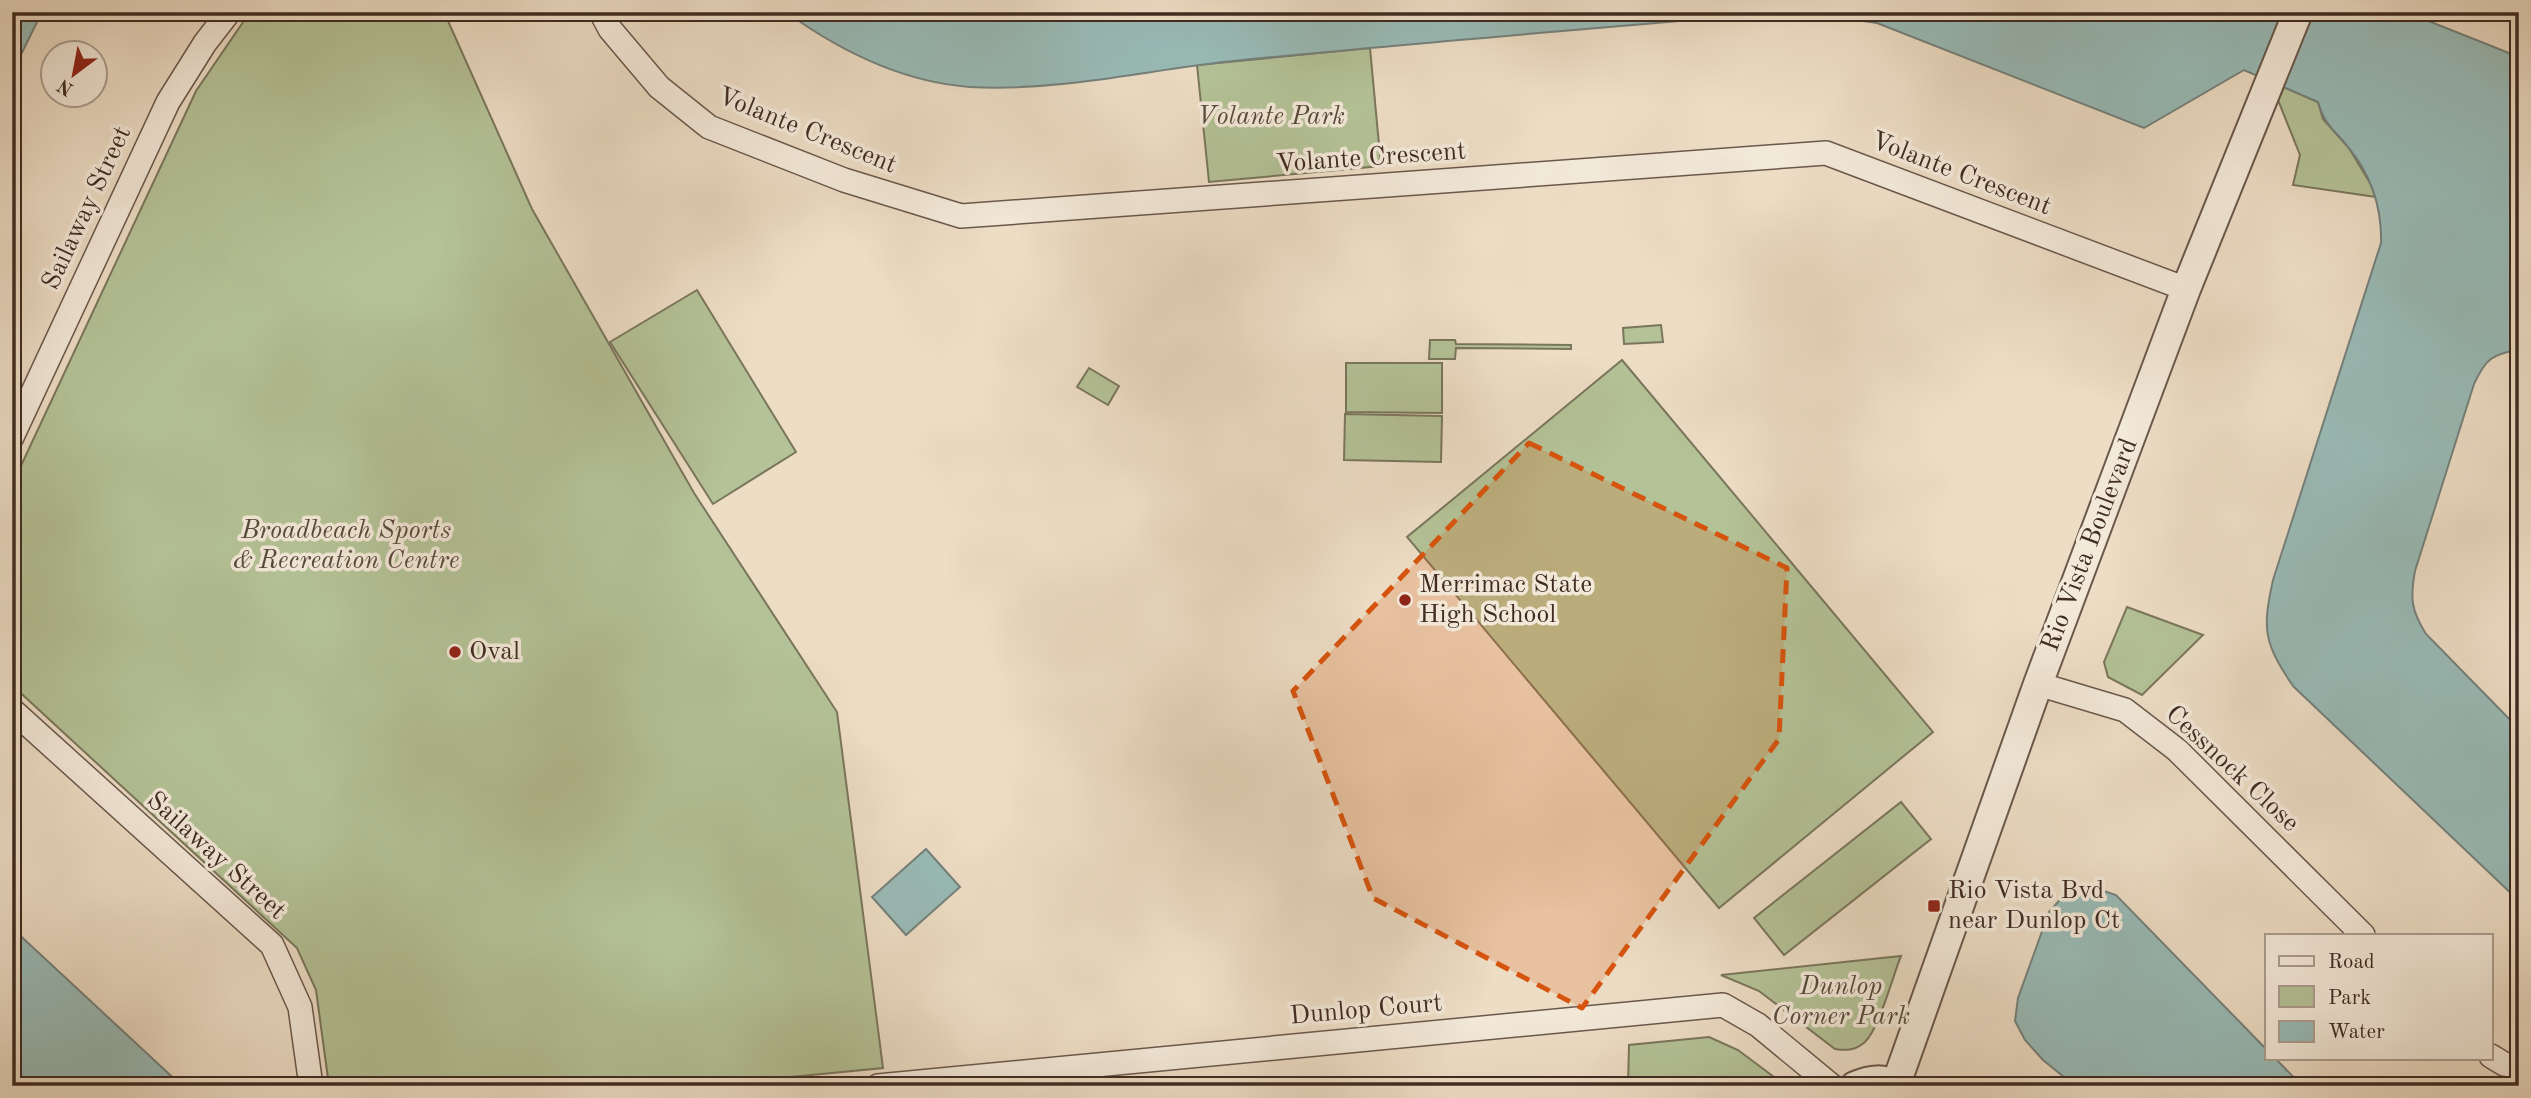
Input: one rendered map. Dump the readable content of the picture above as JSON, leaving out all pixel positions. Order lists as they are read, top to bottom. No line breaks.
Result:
{"streets":{"street":["Volante Crescent","Sailaway Street","Rio Vista Boulevard","Cessnock Close","Dunlop Court"]},"crossings":[["Volante Crescent","Rio Vista Boulevard"],["Rio Vista Boulevard","Cessnock Close"]],"parks":["Volante Park","Broadbeach Sports & Recreation Centre","Dunlop Corner Park"],"places":{"other":["Merrimac State High School","Oval"],"transit":["Rio Vista Bvd near Dunlop Ct"]},"legend":["Road","Park","Water"],"north":"bottom left"}
